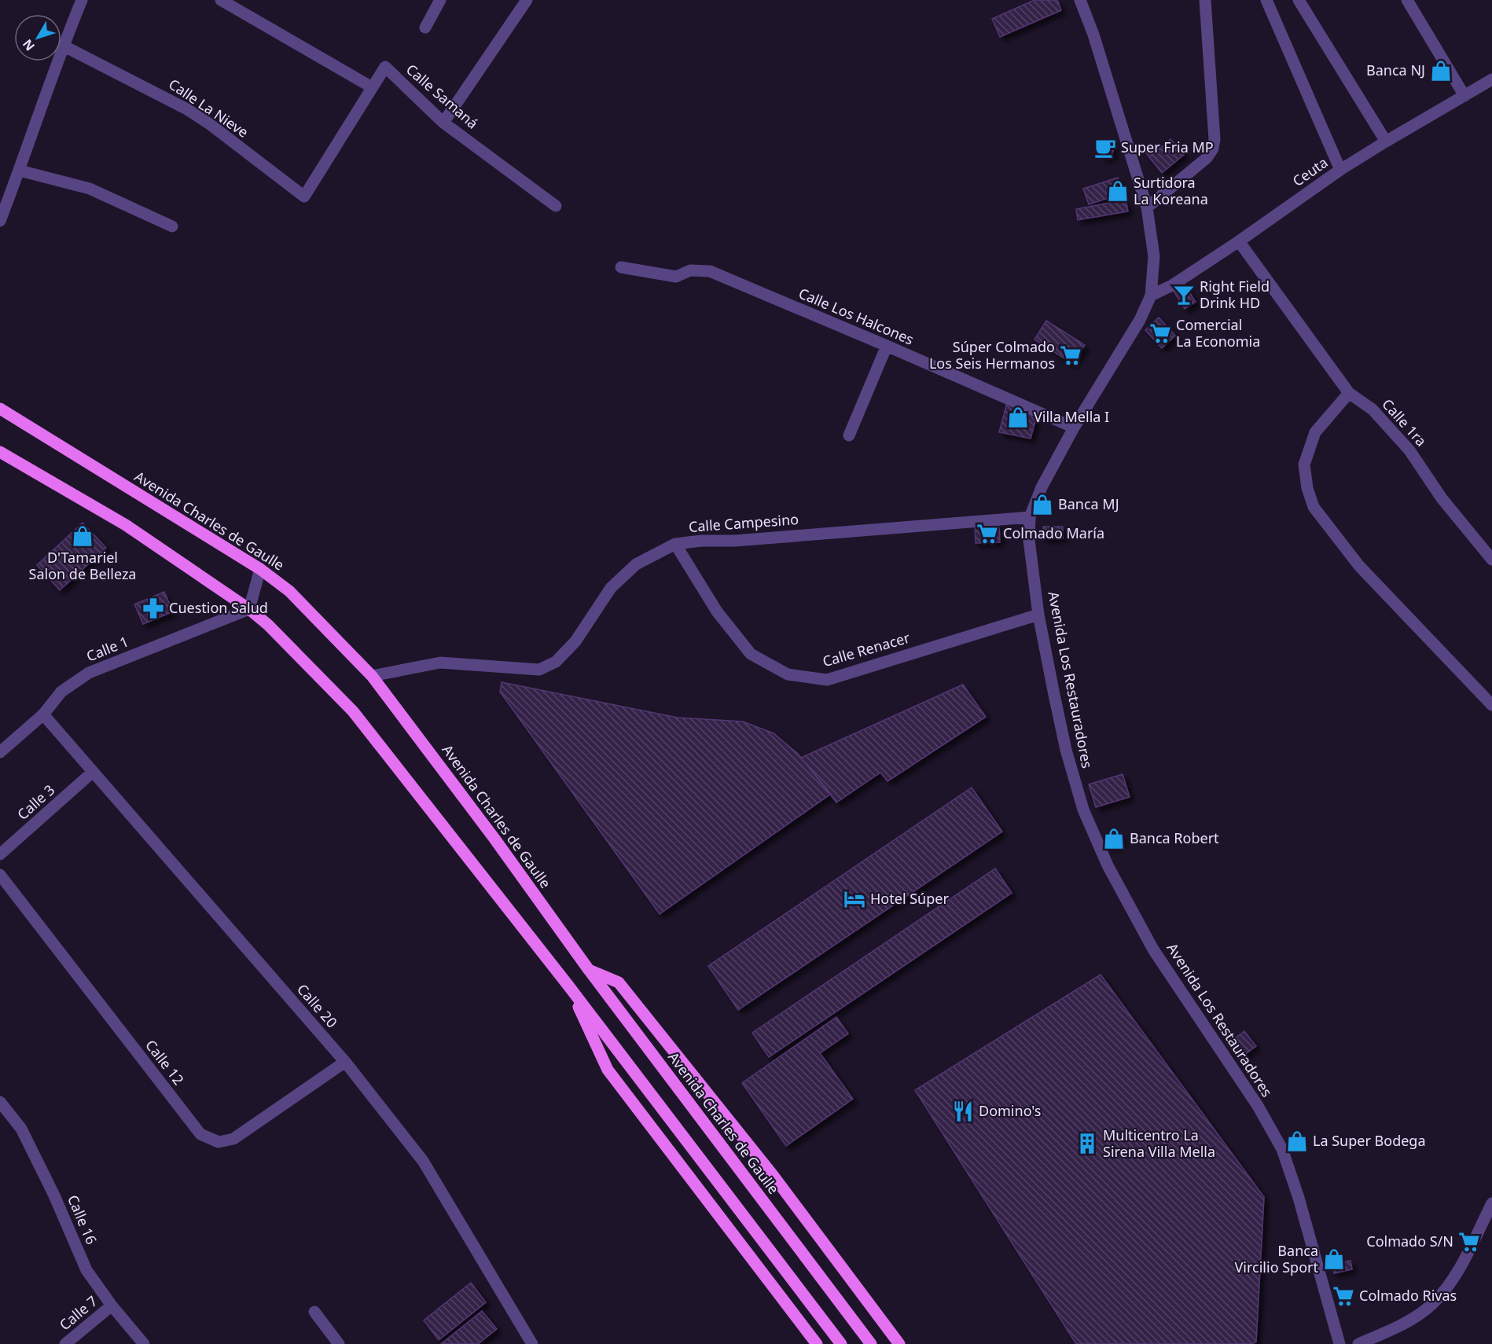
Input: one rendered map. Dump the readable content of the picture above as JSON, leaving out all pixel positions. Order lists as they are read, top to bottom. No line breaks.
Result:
{"streets":{"main road":["Avenida Charles de Gaulle"],"street":["Calle Samaná","Calle La Nieve","Ceuta","Calle Los Halcones","Calle 1ra","Calle Campesino","Calle 1","Calle Renacer","Avenida Los Restauradores","Calle 3","Calle 20","Calle 12","Calle 16","Calle 7"]},"crossings":[["Calle Samaná","Calle La Nieve"],["Ceuta","Calle 1ra"],["Ceuta","Avenida Los Restauradores"],["Calle Los Halcones","Avenida Los Restauradores"],["Avenida Charles de Gaulle","Calle Campesino"],["Calle Campesino","Calle Renacer"],["Calle Campesino","Avenida Los Restauradores"],["Calle 1","Calle 20"],["Calle Renacer","Avenida Los Restauradores"],["Calle 3","Calle 20"],["Calle 20","Calle 12"],["Calle 16","Calle 7"]],"places":{"shop":["Banca NJ","Surtidora La Koreana","Villa Mella I","Banca MJ","D'Tamariel Salon de Belleza","Banca Robert","La Super Bodega","Banca Vircilio Sport"],"cafe":["Super Fria MP"],"bar":["Right Field Drink HD"],"supermarket":["Comercial La Economia","Súper Colmado Los Seis Hermanos","Colmado María","Colmado S/N","Colmado Rivas"],"pharmacy":["Cuestion Salud"],"hotel":["Hotel Súper"],"restaurant":["Domino's"],"building":["Multicentro La Sirena Villa Mella"]},"north":"bottom left"}
